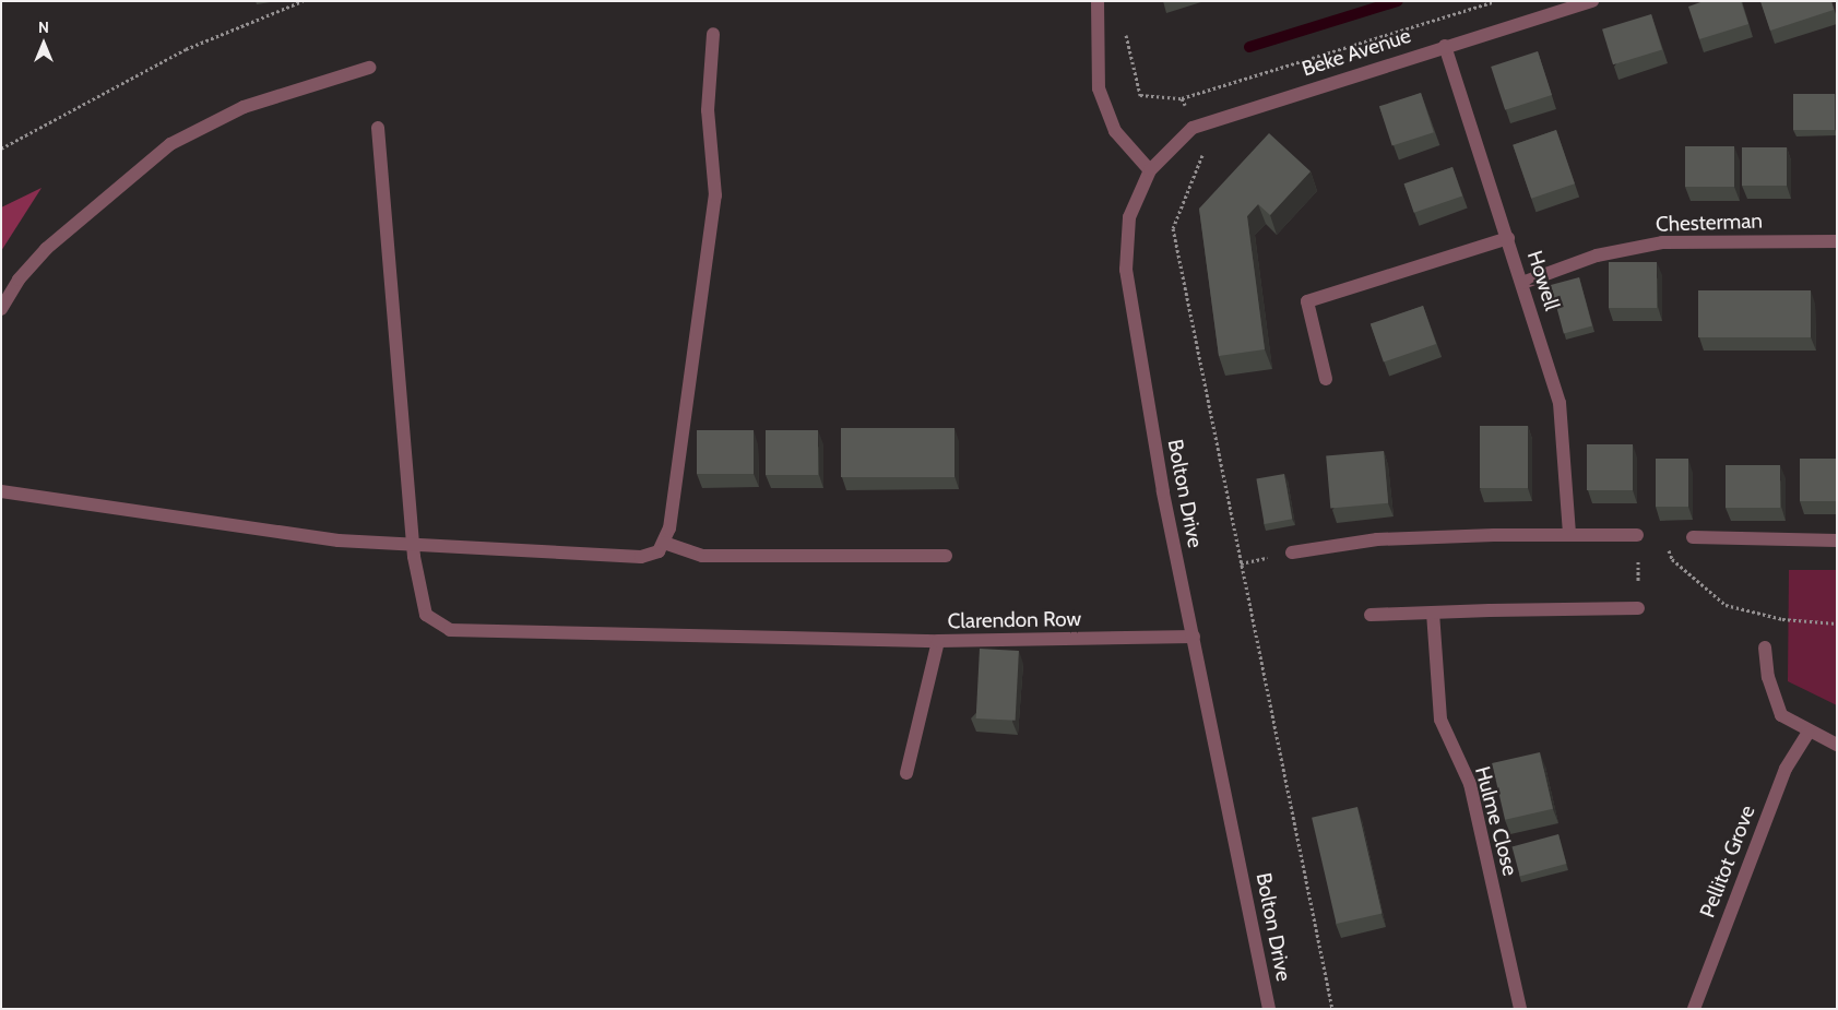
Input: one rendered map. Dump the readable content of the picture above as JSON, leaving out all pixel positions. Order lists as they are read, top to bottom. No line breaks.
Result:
{"streets":{"street":["Beke Avenue","Chesterman","Howell","Bolton Drive","Clarendon Row","Hulme Close","Pellitot Grove"]},"crossings":[["Beke Avenue","Howell"],["Beke Avenue","Bolton Drive"],["Chesterman","Howell"],["Bolton Drive","Clarendon Row"]],"north":"top"}
